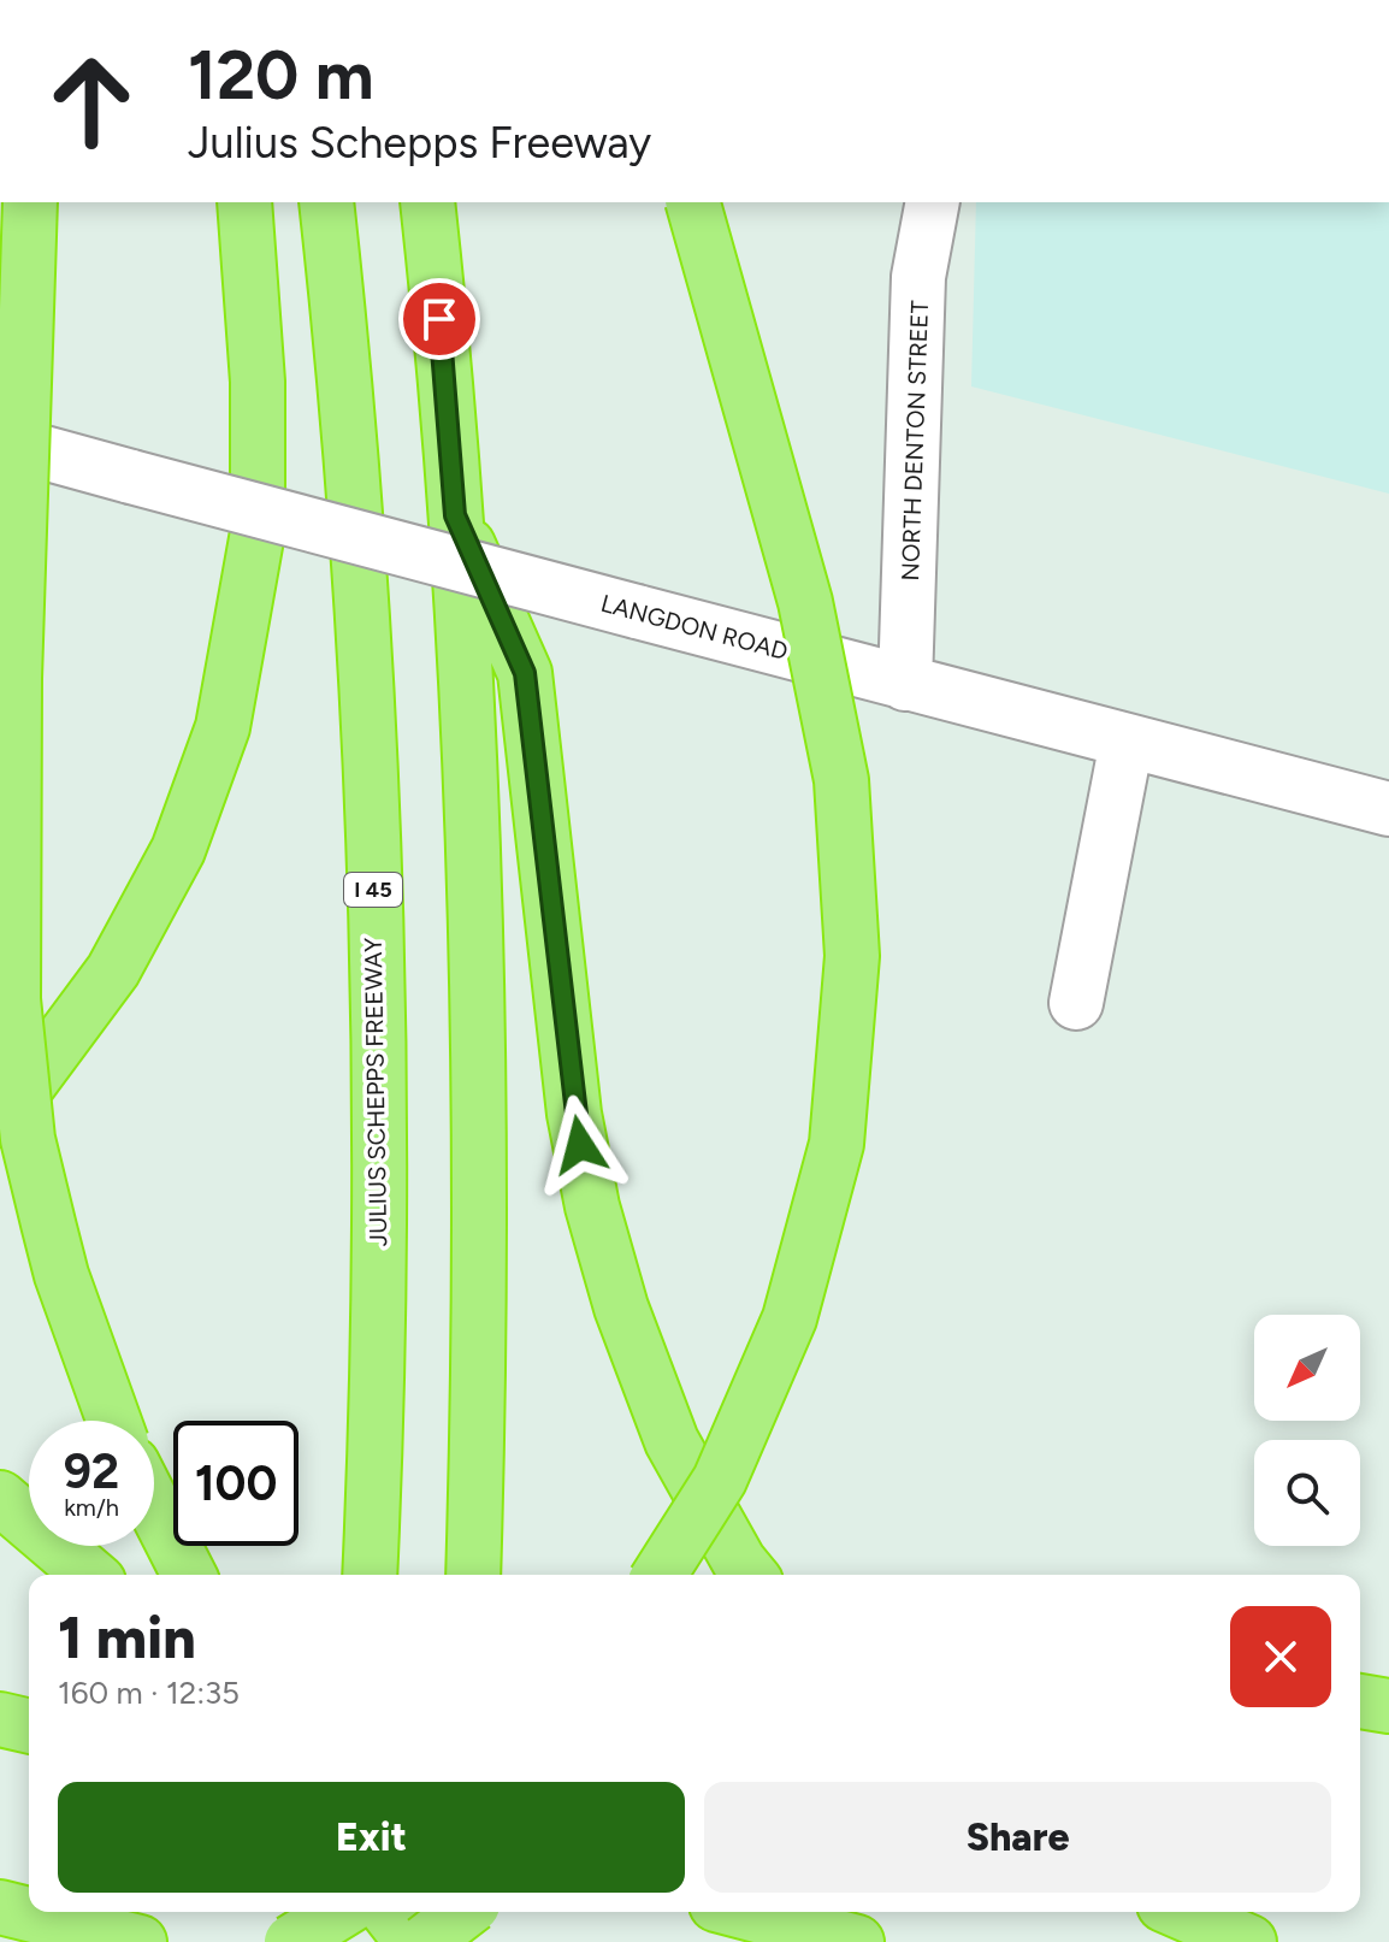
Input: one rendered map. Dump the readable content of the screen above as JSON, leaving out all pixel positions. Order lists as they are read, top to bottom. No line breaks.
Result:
{"streets":{"highway":["I 45","JULIUS SCHEPPS FREEWAY"],"street":["NORTH DENTON STREET","LANGDON ROAD"]},"crossings":[["NORTH DENTON STREET","LANGDON ROAD"]],"north":"bottom left","page":{"turn":["120 m","Julius Schepps Freeway"],"speed":"92 km/h","limit":"100","heading":["1 min","160 m · 12:35"],"buttons":["Exit","Share"]}}
